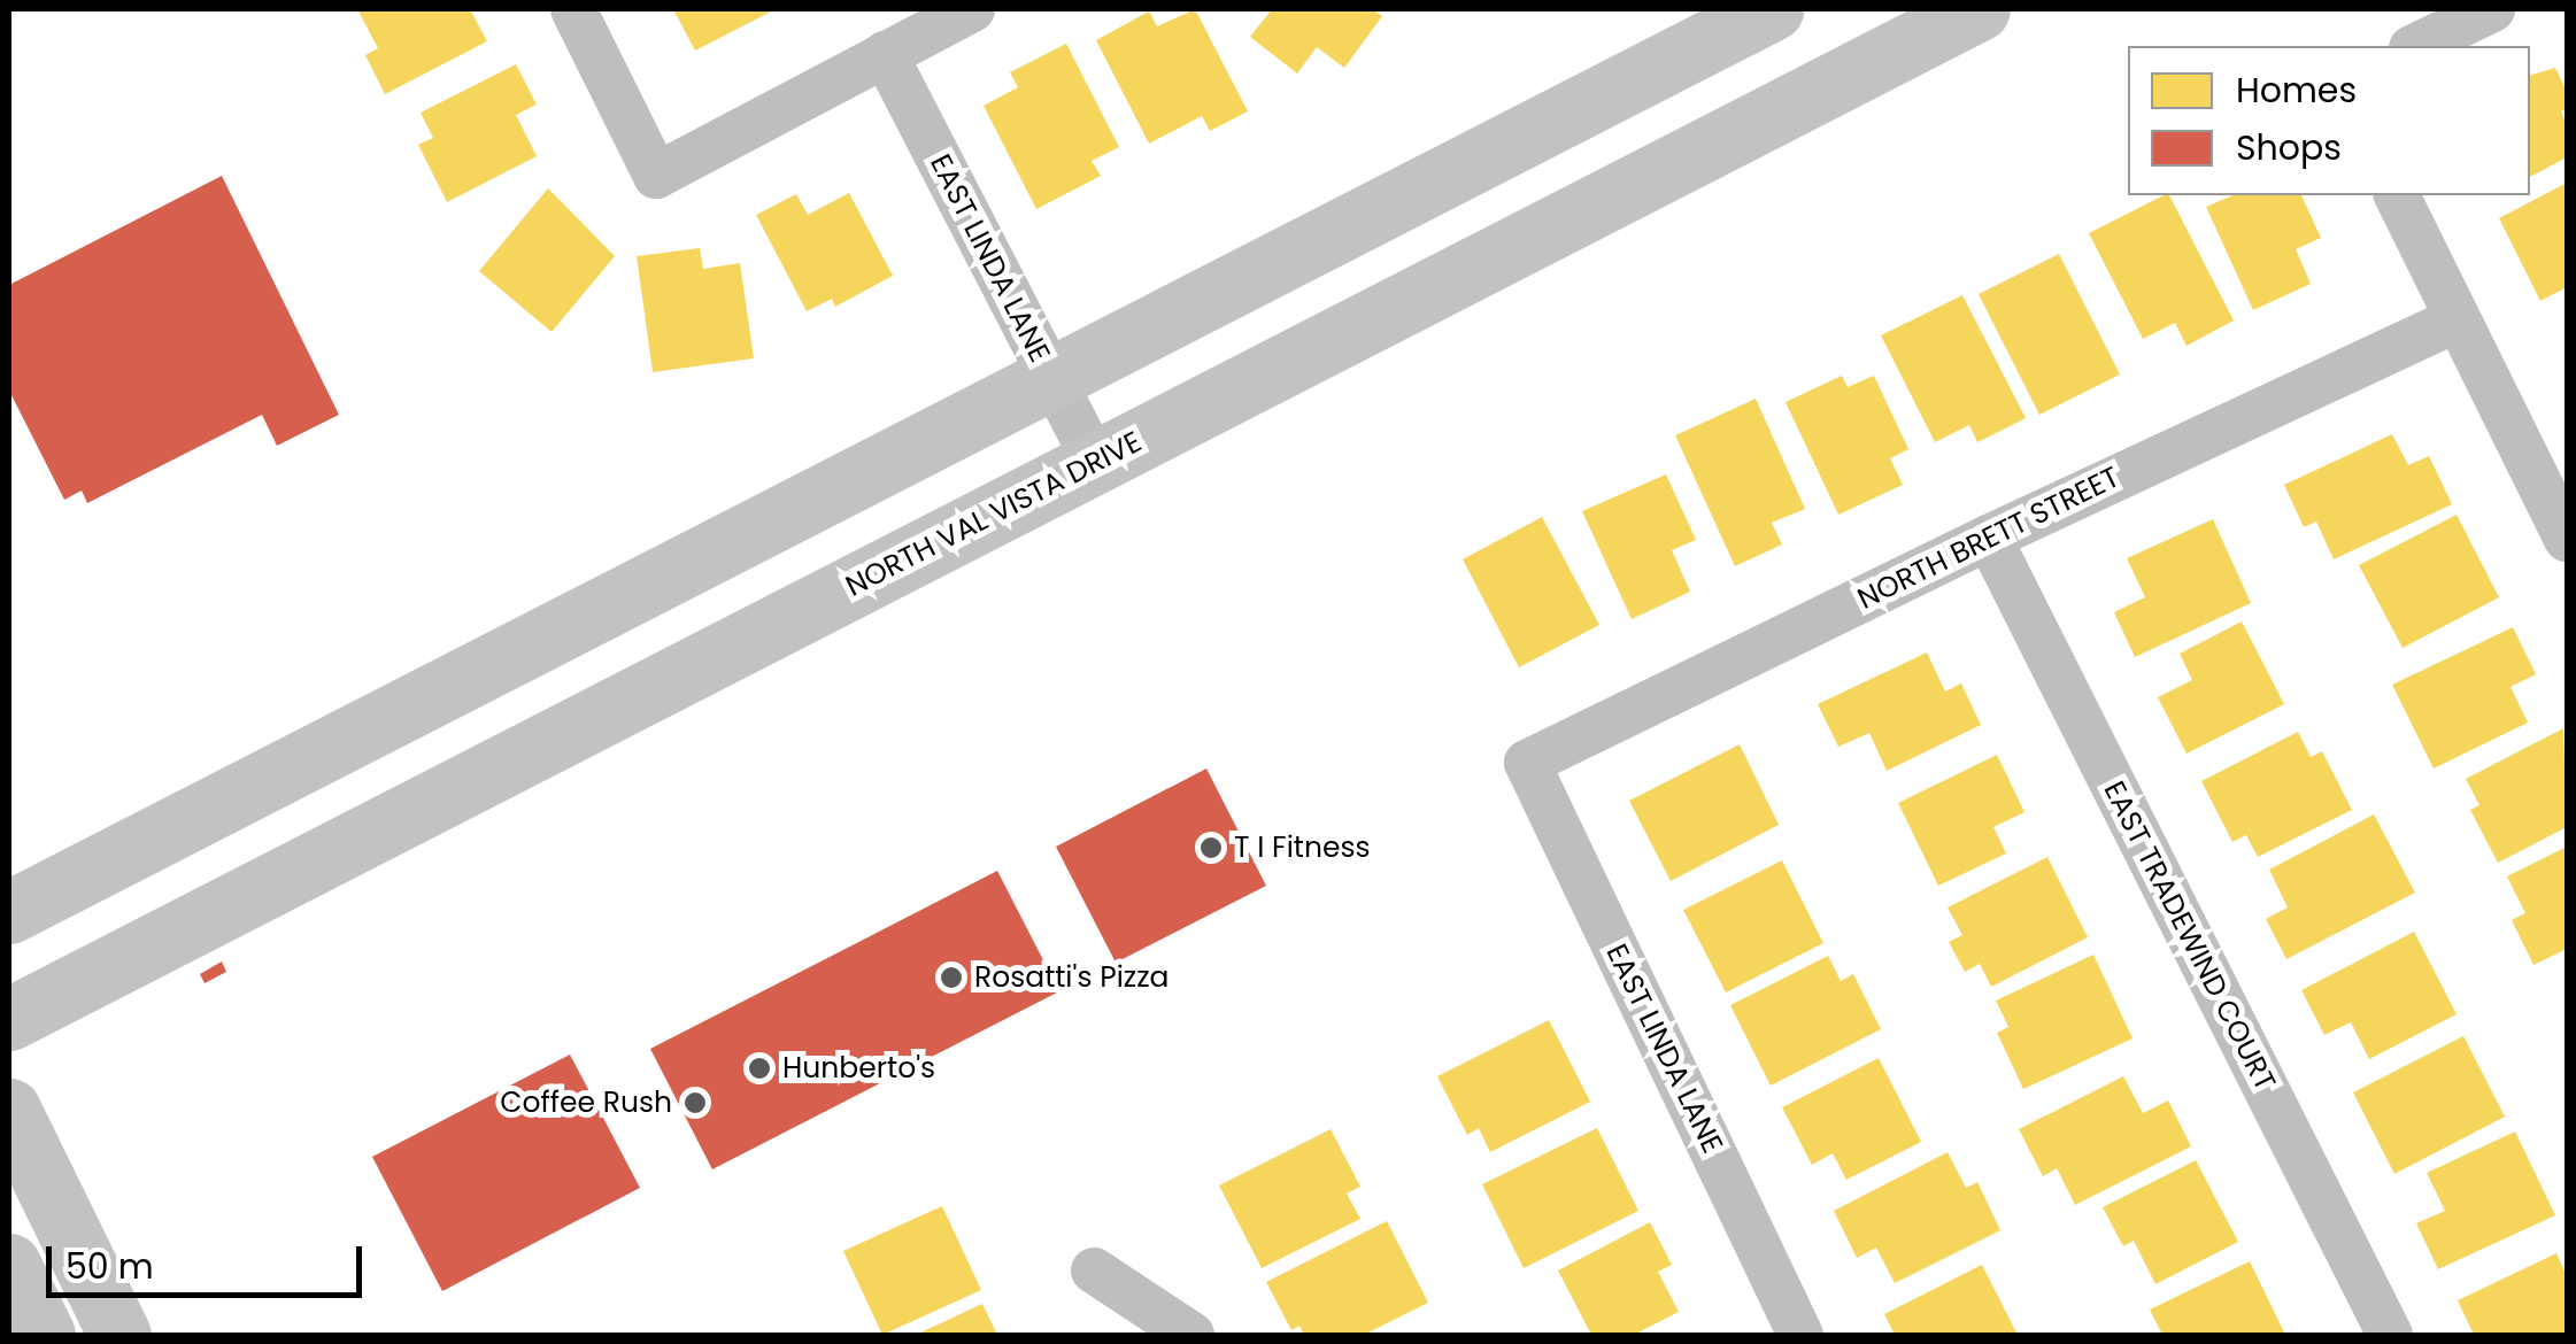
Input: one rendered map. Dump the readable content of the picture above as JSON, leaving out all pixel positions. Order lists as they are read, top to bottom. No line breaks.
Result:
{"streets":{"main road":["NORTH VAL VISTA DRIVE"],"street":["EAST LINDA LANE","NORTH BRETT STREET","EAST TRADEWIND COURT"]},"crossings":[["EAST LINDA LANE","NORTH VAL VISTA DRIVE"],["EAST LINDA LANE","NORTH BRETT STREET"],["NORTH BRETT STREET","EAST TRADEWIND COURT"]],"places":["T I Fitness","Rosatti's Pizza","Hunberto's","Coffee Rush"],"legend":["Homes","Shops"],"scale_bar":"50 m"}
